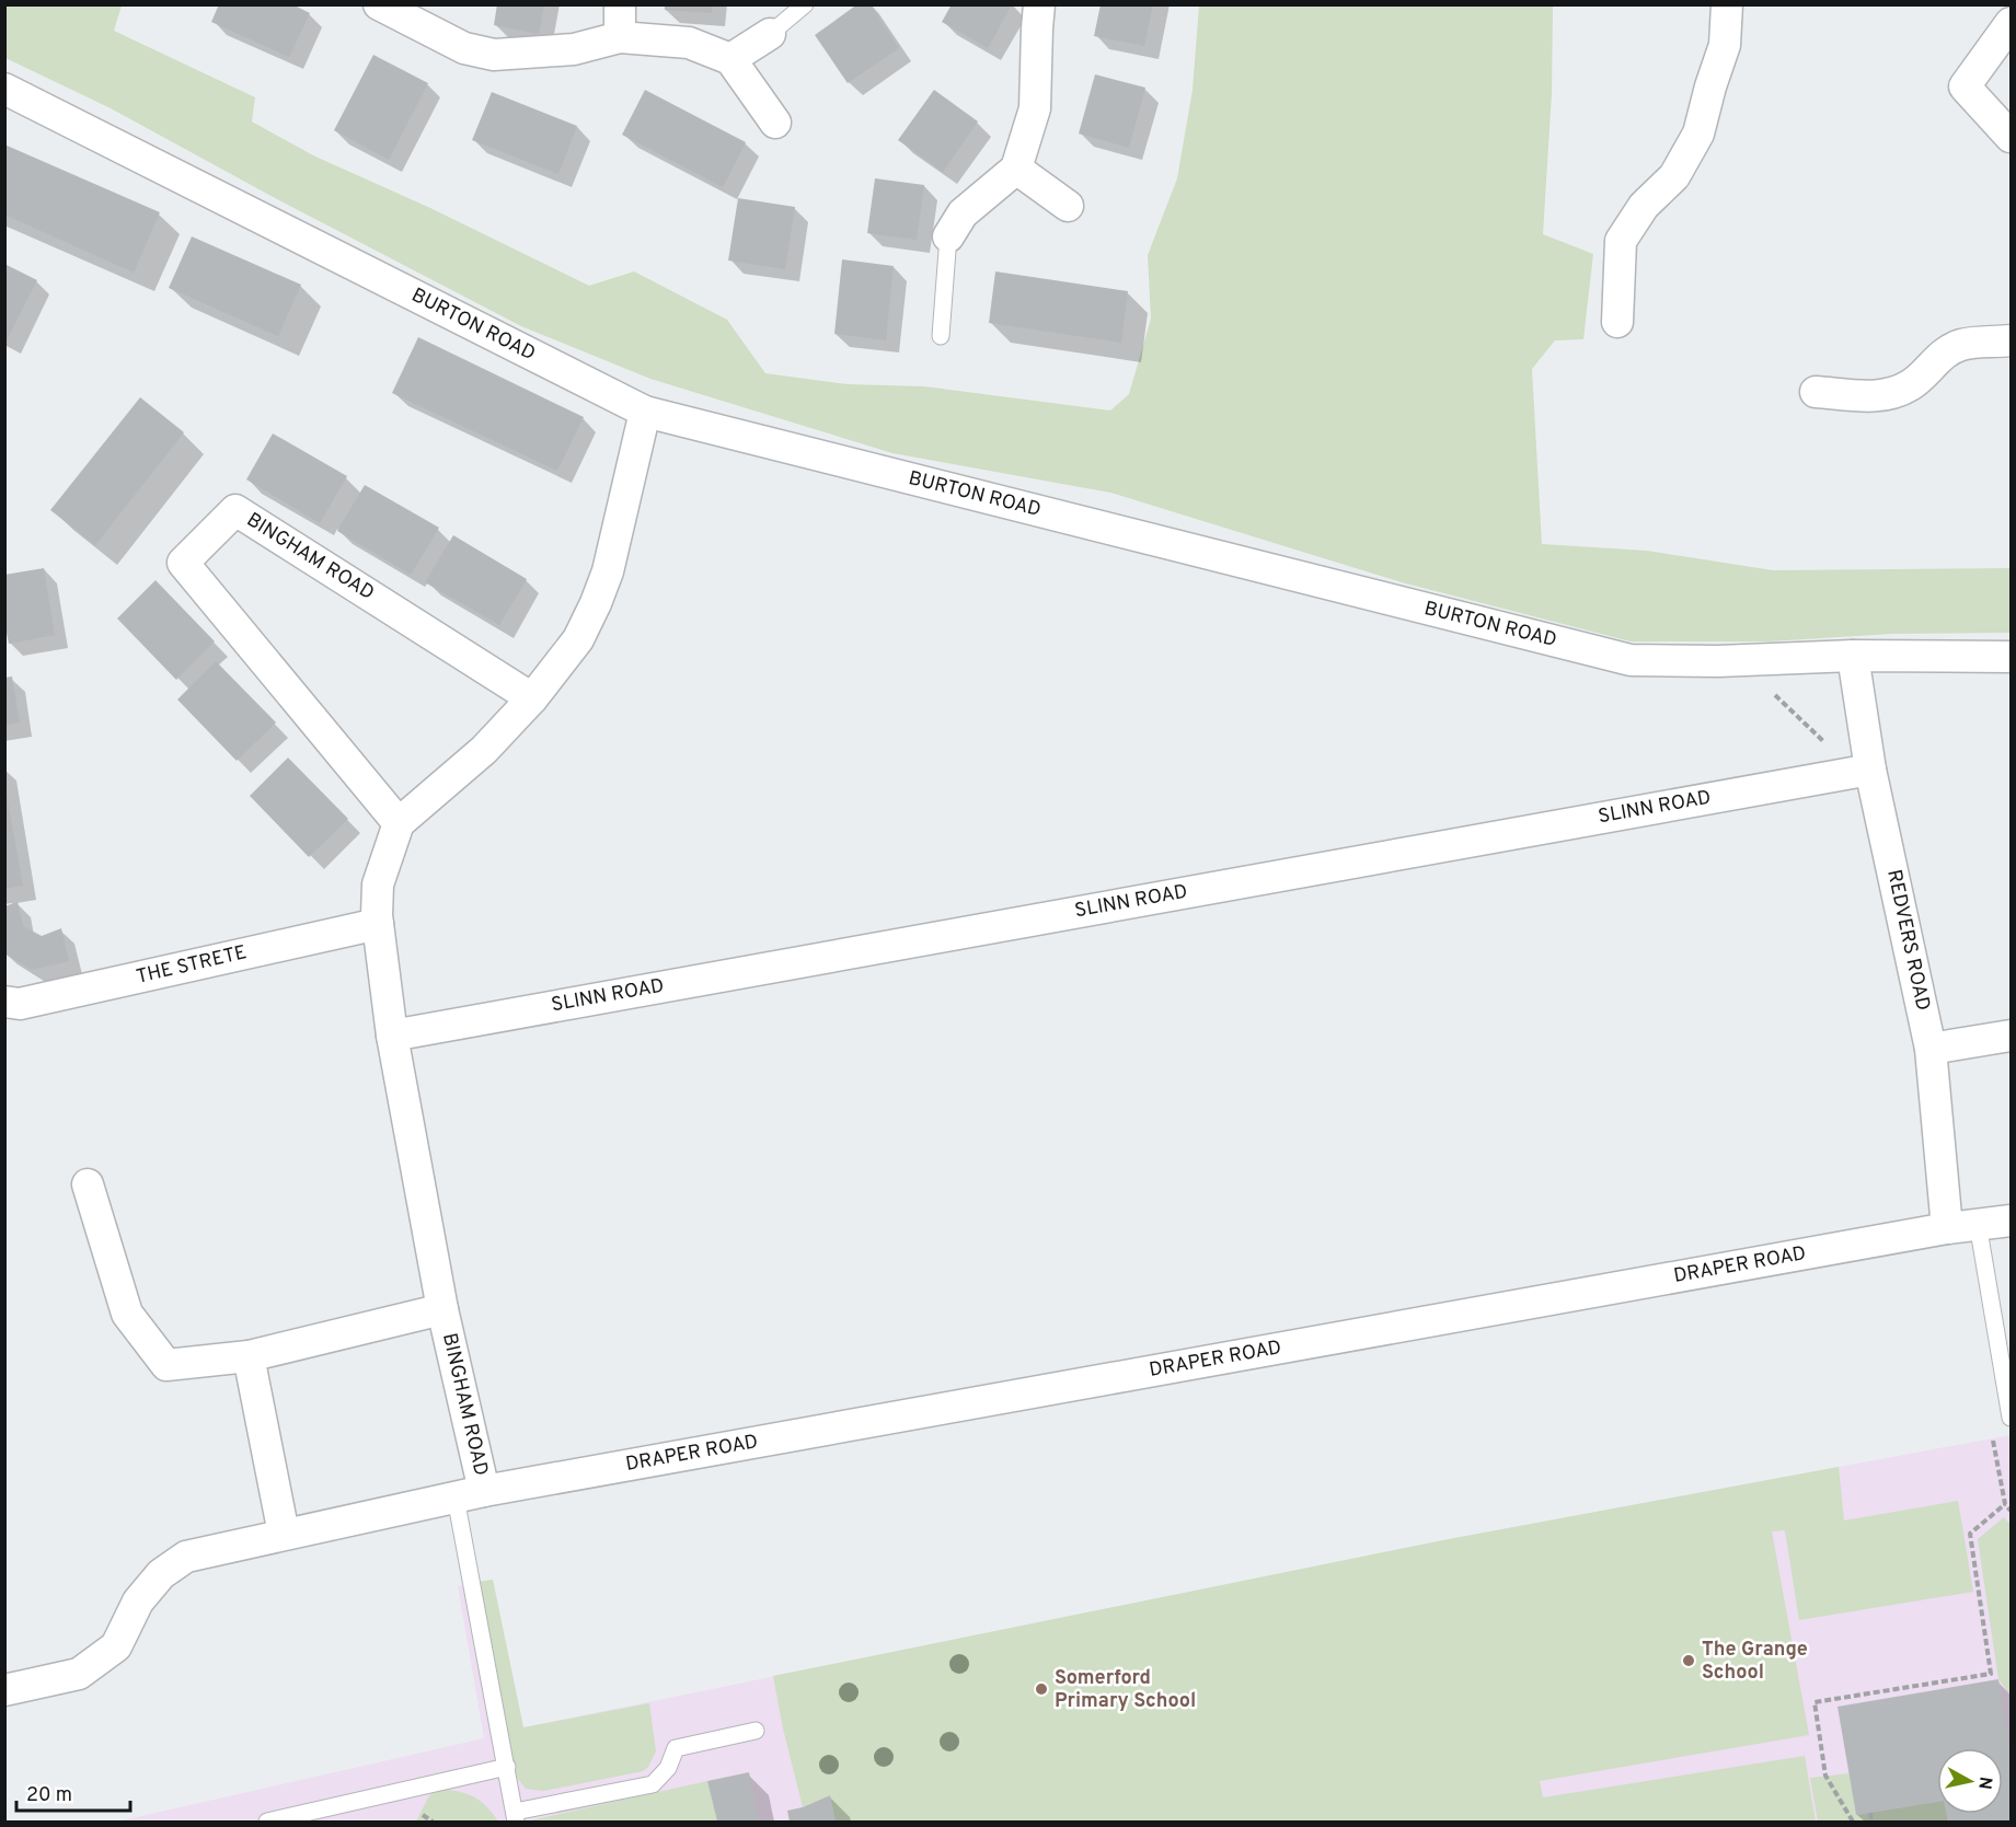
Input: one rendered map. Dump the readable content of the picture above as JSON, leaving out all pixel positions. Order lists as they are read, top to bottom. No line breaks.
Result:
{"streets":{"street":["BURTON ROAD","BINGHAM ROAD","SLINN ROAD","REDVERS ROAD","THE STRETE","DRAPER ROAD"]},"crossings":[["BURTON ROAD","REDVERS ROAD"],["BINGHAM ROAD","SLINN ROAD"],["BINGHAM ROAD","THE STRETE"],["BINGHAM ROAD","DRAPER ROAD"],["SLINN ROAD","REDVERS ROAD"],["REDVERS ROAD","DRAPER ROAD"]],"places":["The Grange School","Somerford Primary School"],"scale_bar":"20 m","north":"right"}
